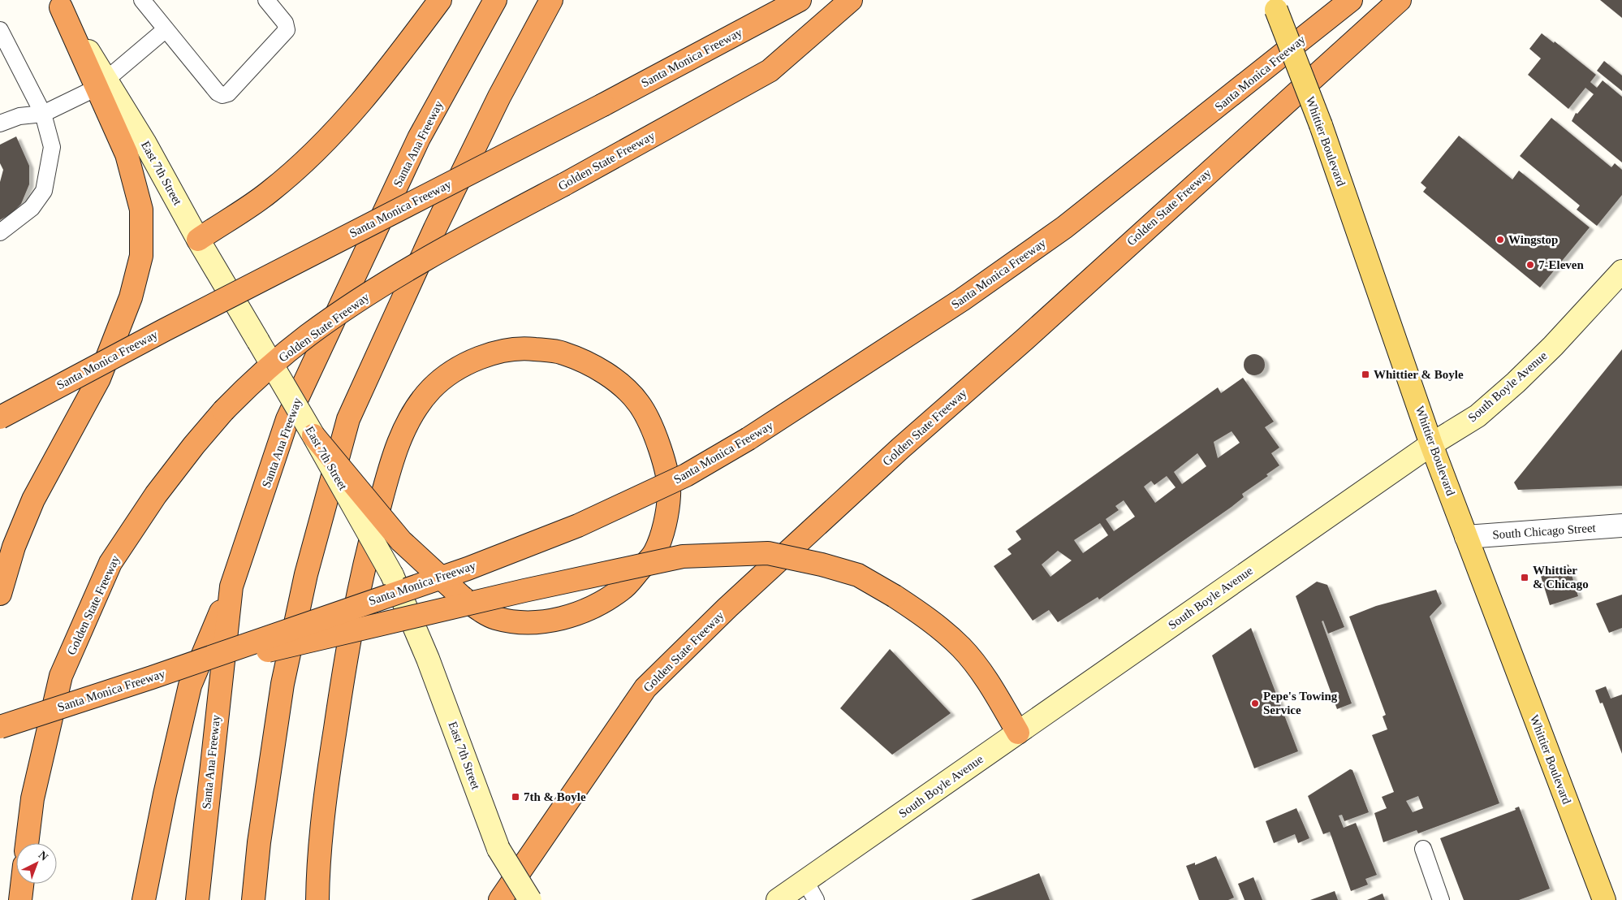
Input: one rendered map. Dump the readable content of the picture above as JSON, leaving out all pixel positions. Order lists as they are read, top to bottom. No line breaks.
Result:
{"streets":{"highway":["Santa Monica Freeway","Santa Ana Freeway","Golden State Freeway"],"main road":["Whittier Boulevard","East 7th Street","South Boyle Avenue"],"street":["South Chicago Street"]},"crossings":[["Whittier Boulevard","South Boyle Avenue"],["Whittier Boulevard","South Chicago Street"]],"places":{"other":["Wingstop","7-Eleven","Pepe's Towing Service"],"transit":["Whittier & Boyle","Whittier & Chicago","7th & Boyle"]},"north":"top right"}
